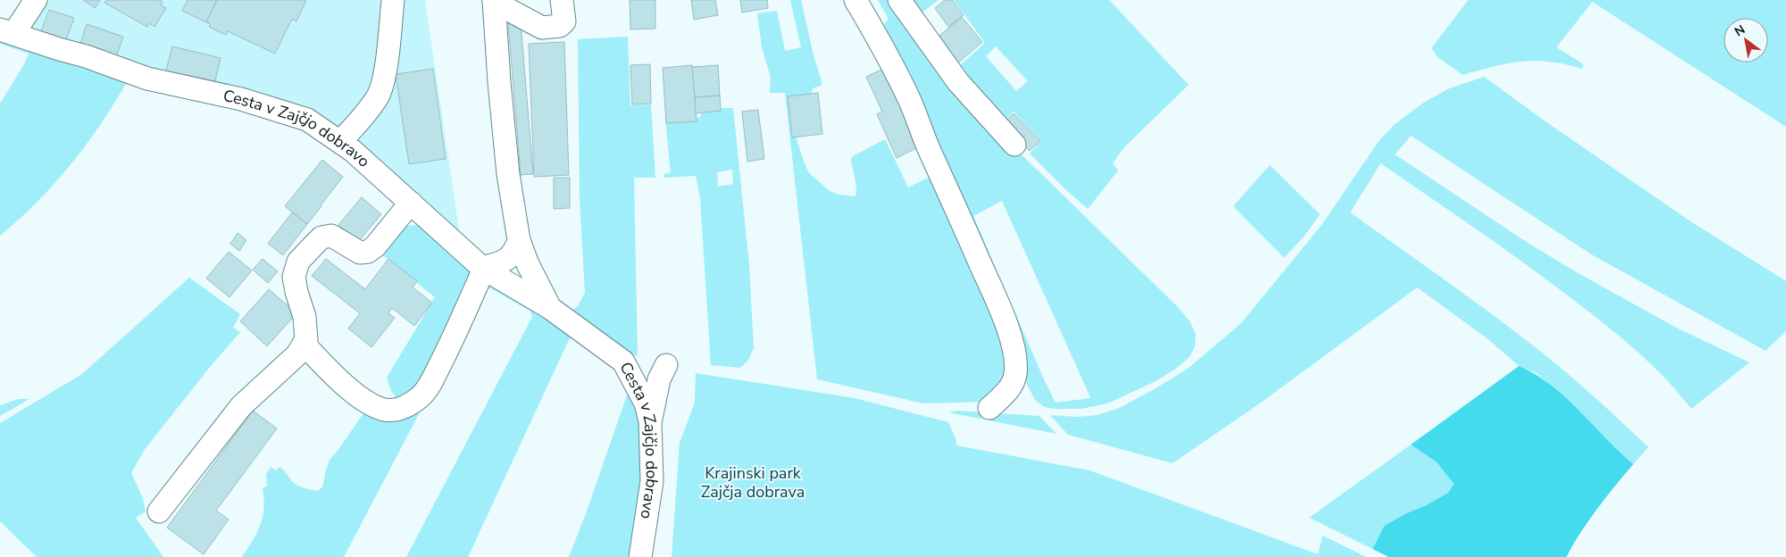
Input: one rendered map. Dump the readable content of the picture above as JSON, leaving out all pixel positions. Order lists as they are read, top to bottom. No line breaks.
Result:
{"streets":{"street":["Cesta v Zajčjo dobravo"]},"parks":["Krajinski park Zajčja dobrava"],"north":"top left"}
